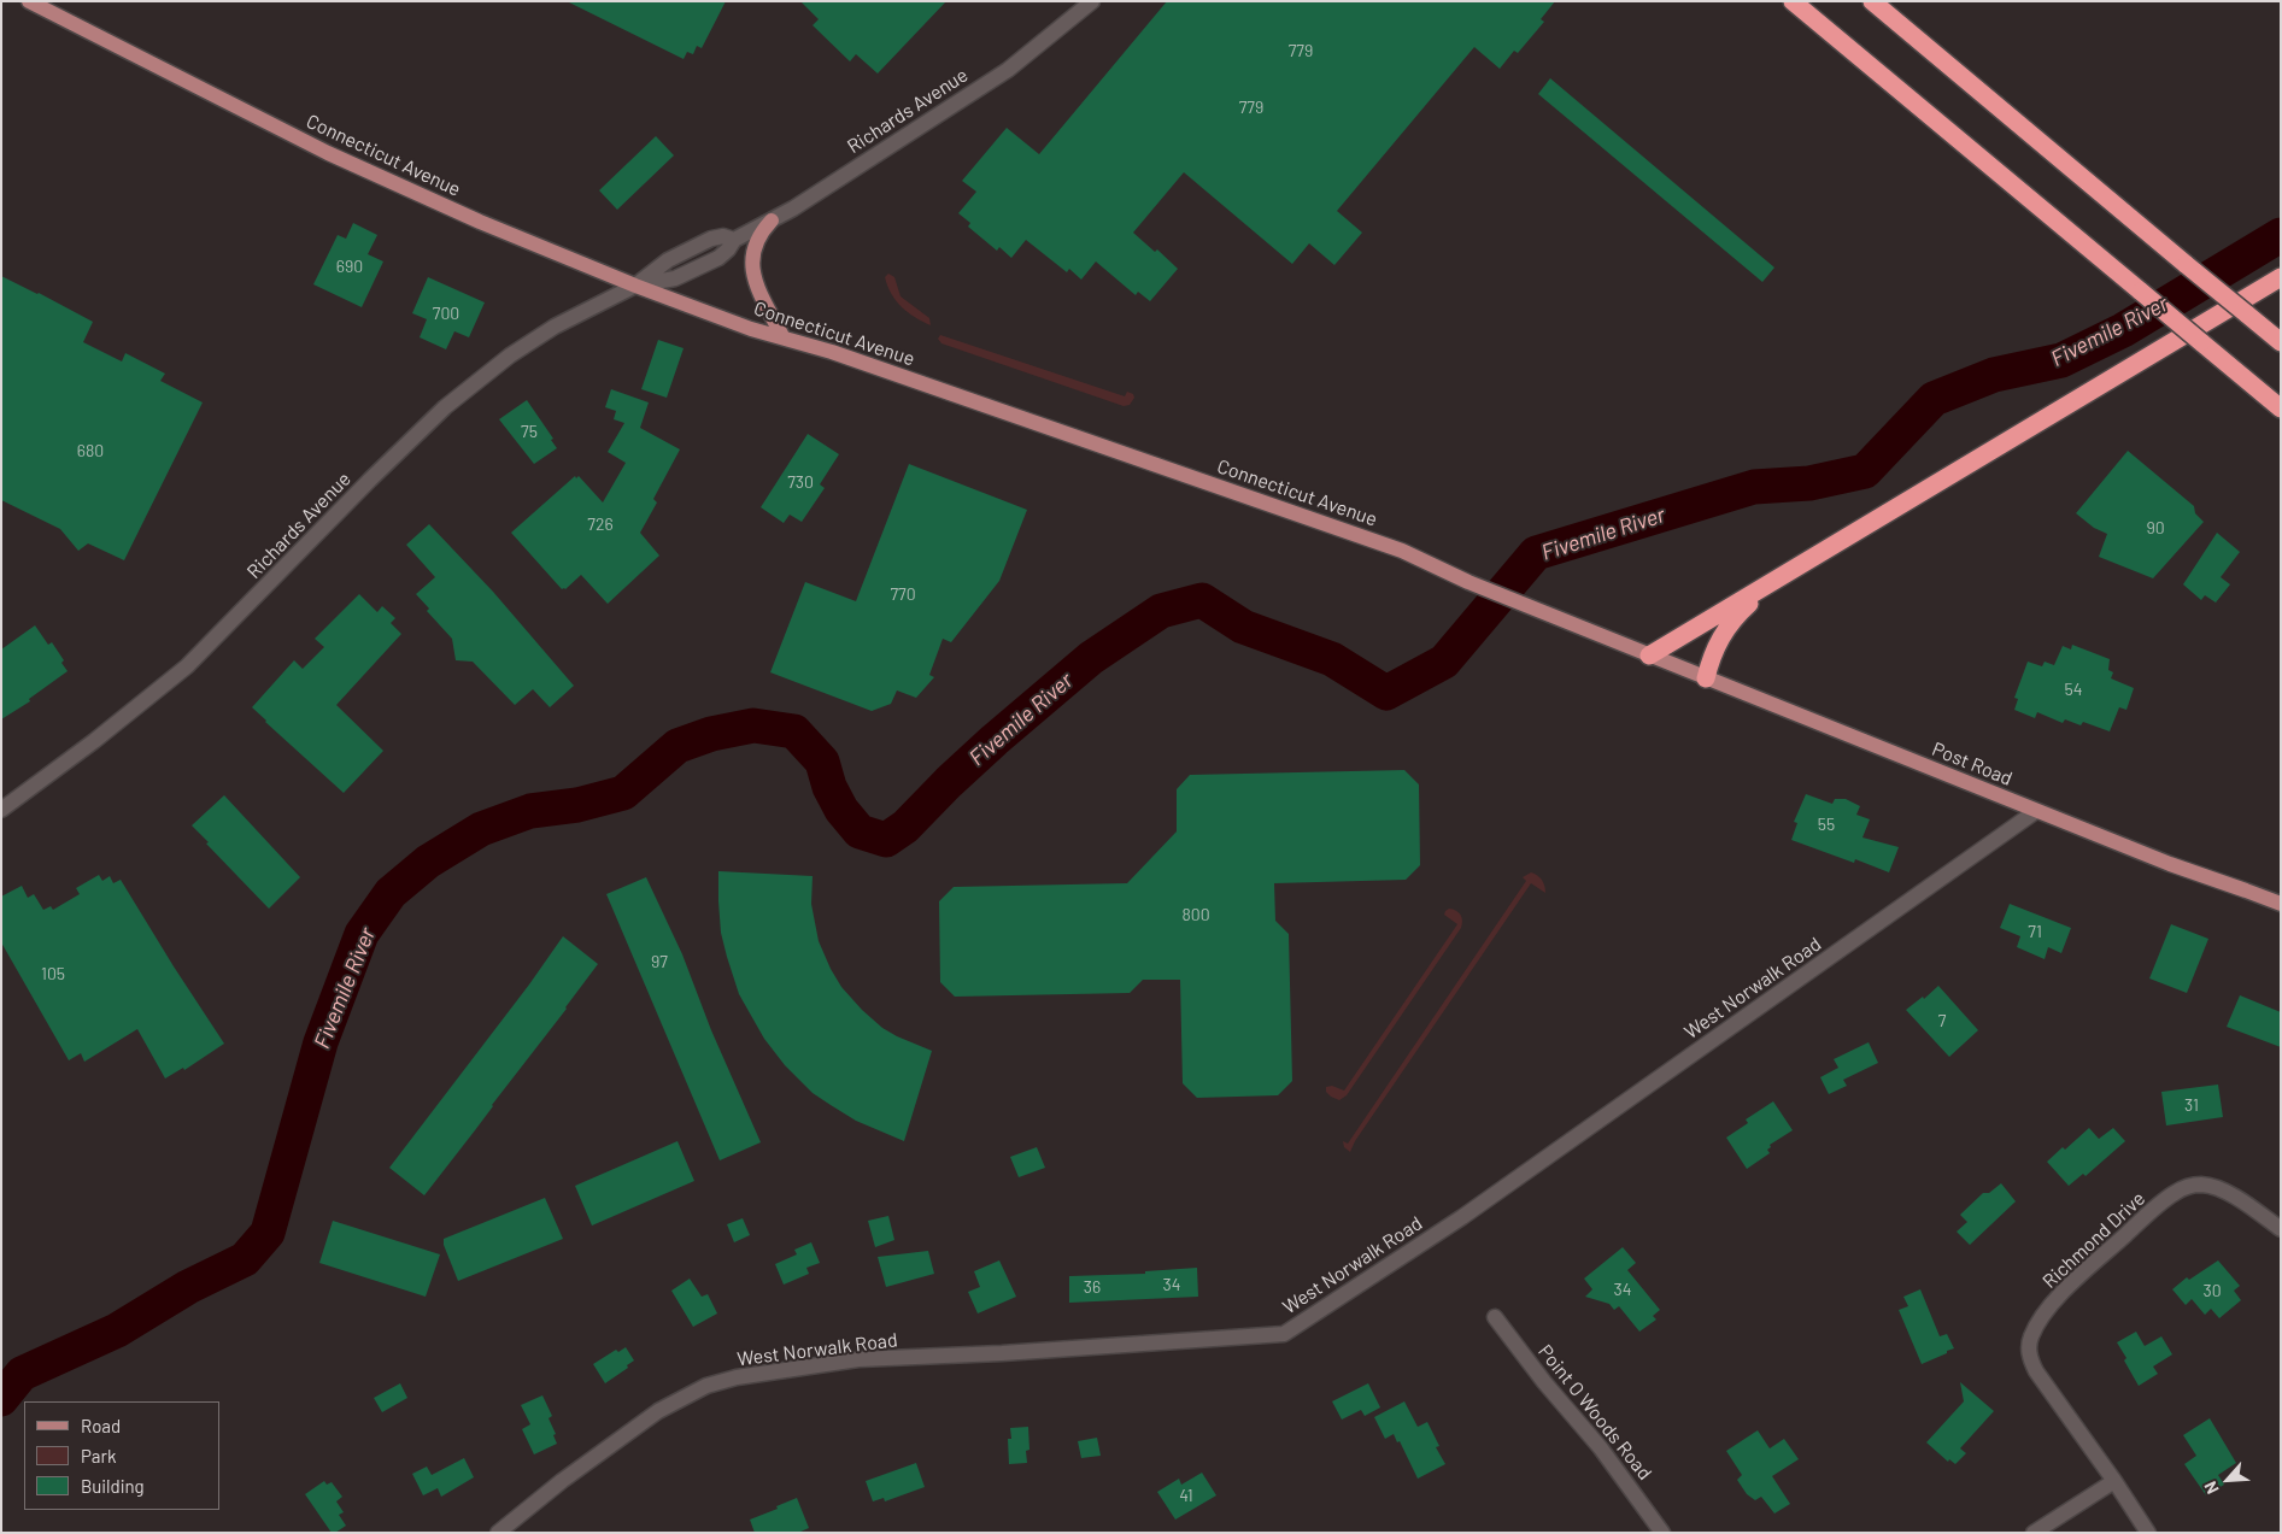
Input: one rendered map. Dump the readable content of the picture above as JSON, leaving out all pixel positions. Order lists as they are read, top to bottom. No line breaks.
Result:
{"streets":{"main road":["Connecticut Avenue","Post Road"],"street":["Richards Avenue","West Norwalk Road","Richmond Drive","Point O Woods Road"]},"crossings":[["Richards Avenue","Connecticut Avenue"],["Connecticut Avenue","Post Road"],["Post Road","West Norwalk Road"]],"water":["Fivemile River"],"house_numbers":["779","779","690","700","75","680","730","726","90","770","54","55","800","71","97","105","7","31","34","36","34","30","41"],"legend":["Road","Park","Building"],"north":"bottom left"}
